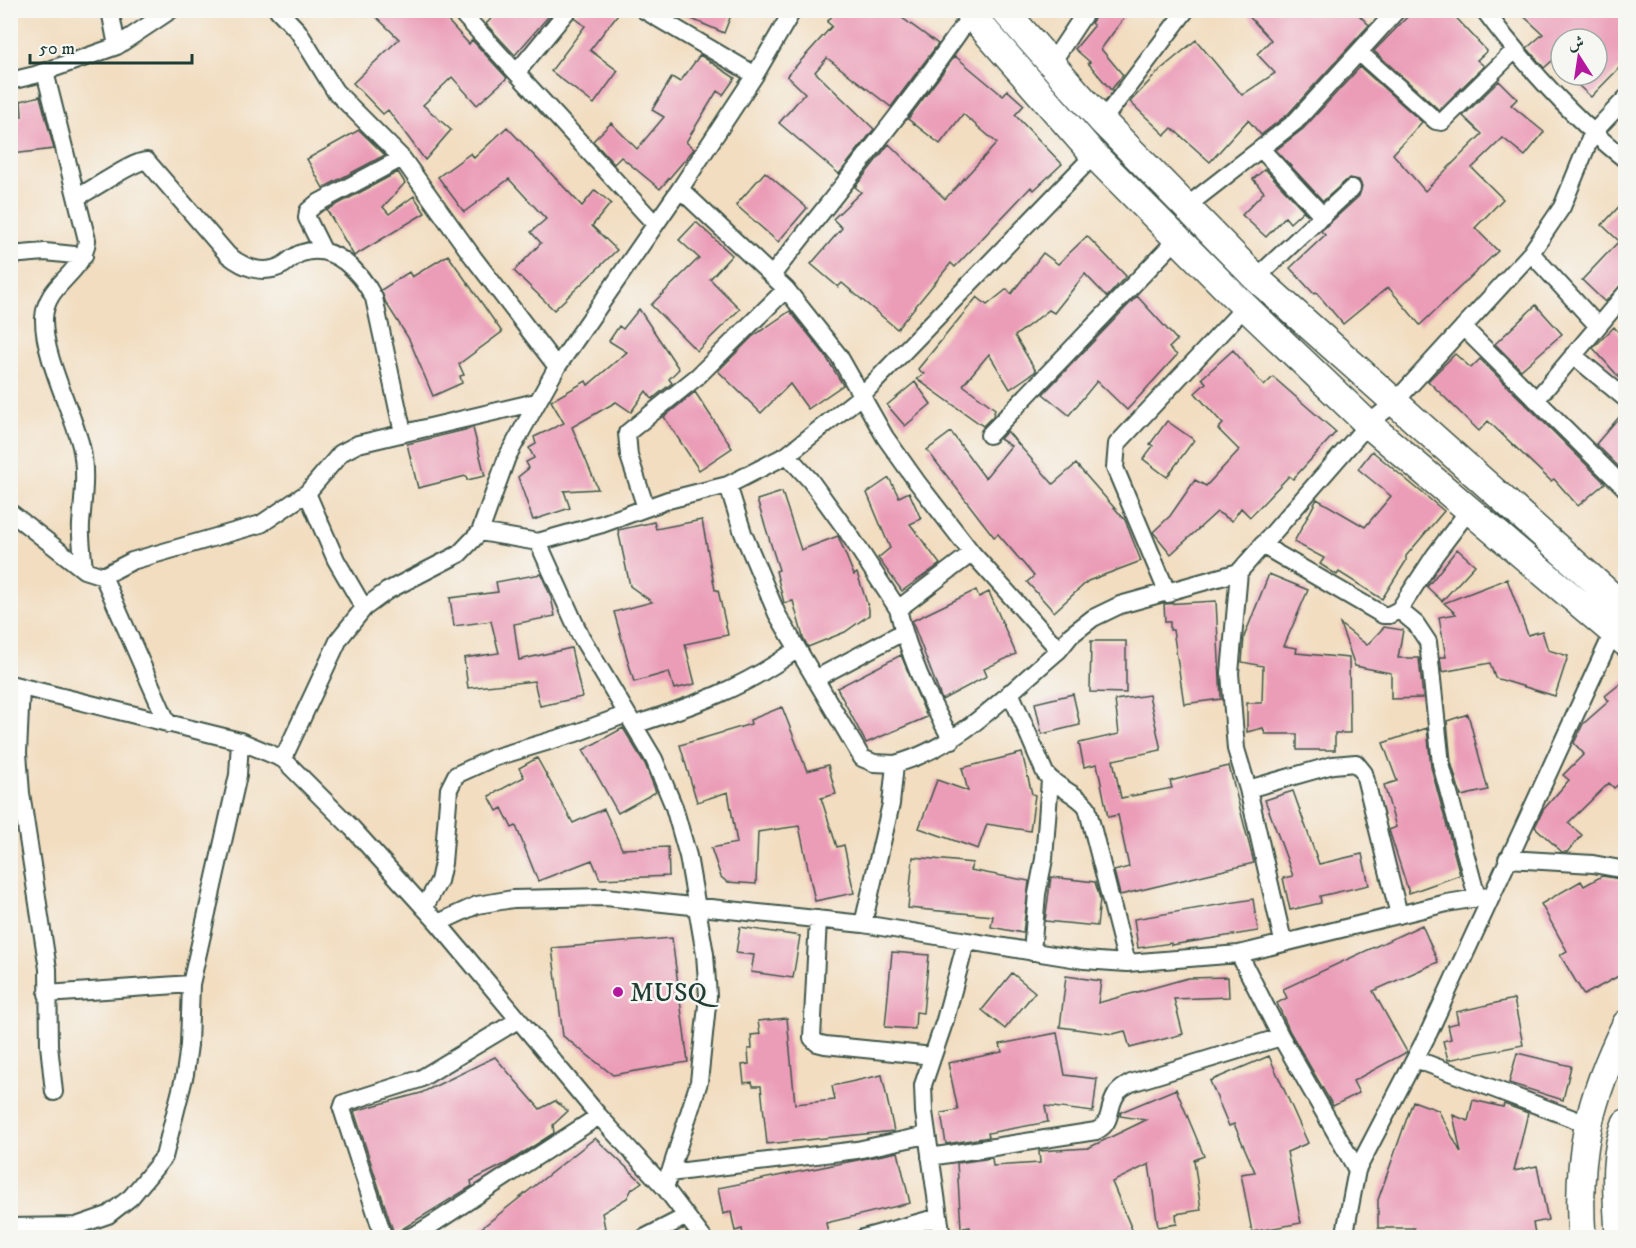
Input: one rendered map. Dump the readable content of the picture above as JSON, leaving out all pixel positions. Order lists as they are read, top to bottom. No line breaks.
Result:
{"places":["MUSQ"],"scale_bar":"50 m","north":"top"}
